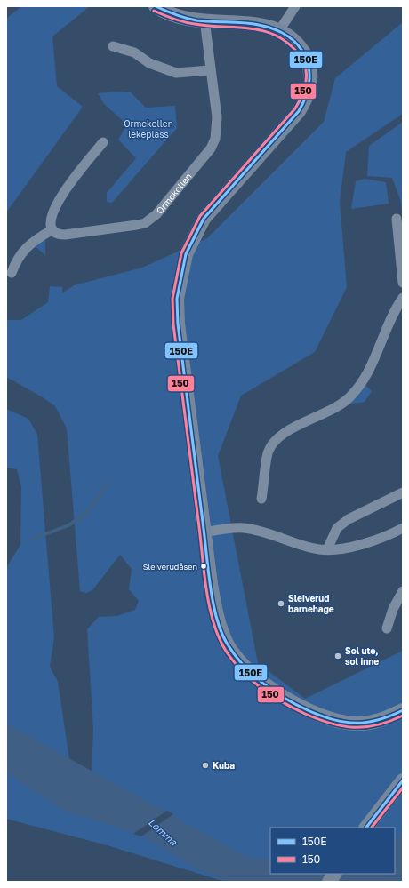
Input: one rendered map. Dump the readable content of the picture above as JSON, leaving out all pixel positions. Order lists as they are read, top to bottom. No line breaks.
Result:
{"streets":{"street":["Ormekollen"]},"water":["Lomma"],"parks":["Ormekollen lekeplass"],"places":["Sleiverudåsen","Sleiverud barnehage","Sol ute, sol inne","Kuba"],"lines":["transit line 150E","transit line 150"],"legend":["150E","150"]}
